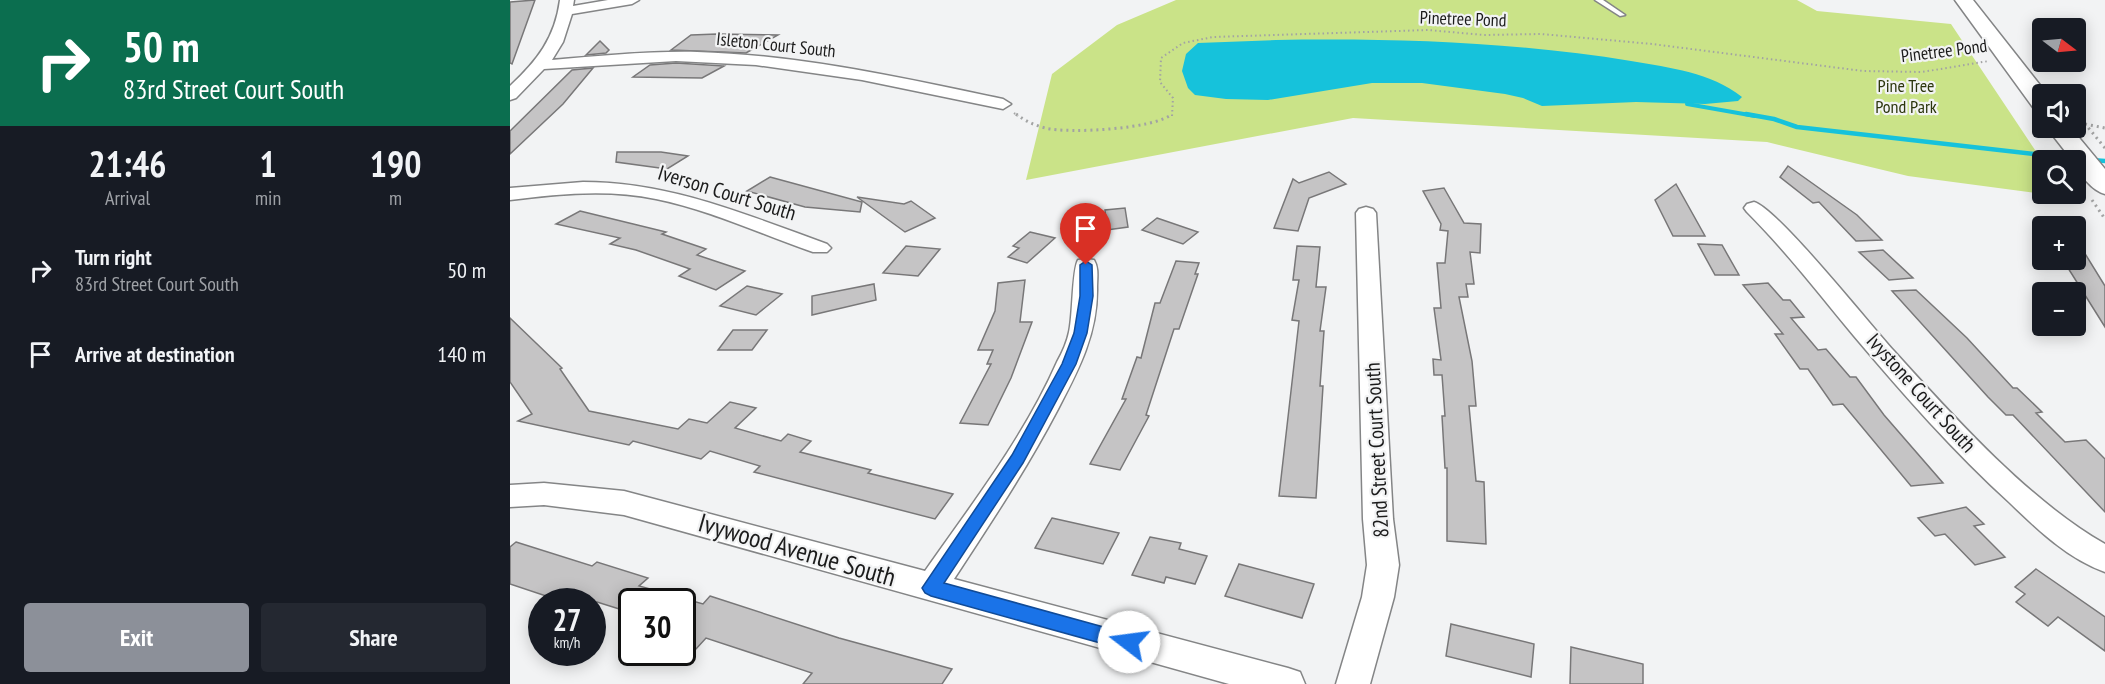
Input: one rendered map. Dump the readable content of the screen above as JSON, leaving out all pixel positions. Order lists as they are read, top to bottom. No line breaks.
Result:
{"streets":{"street":["Isleton Court South","Iverson Court South","Ivystone Court South","82nd Street Court South","Ivywood Avenue South"],"path":["Pinetree Pond"]},"crossings":[["Pinetree Pond","Isleton Court South"]],"parks":["Pine Tree Pond Park"],"north":"right","page":{"turn":["50 m","83rd Street Court South"],"map_buttons":["+","−"],"eta":["21:46","Arrival","1","min","190","m"],"list":[{"name":"Turn right","note":"83rd Street Court South","value":"50 m"},{"name":"Arrive at destination","value":"140 m"}],"speed":"27 km/h","limit":"30","buttons":["Exit","Share"]}}
